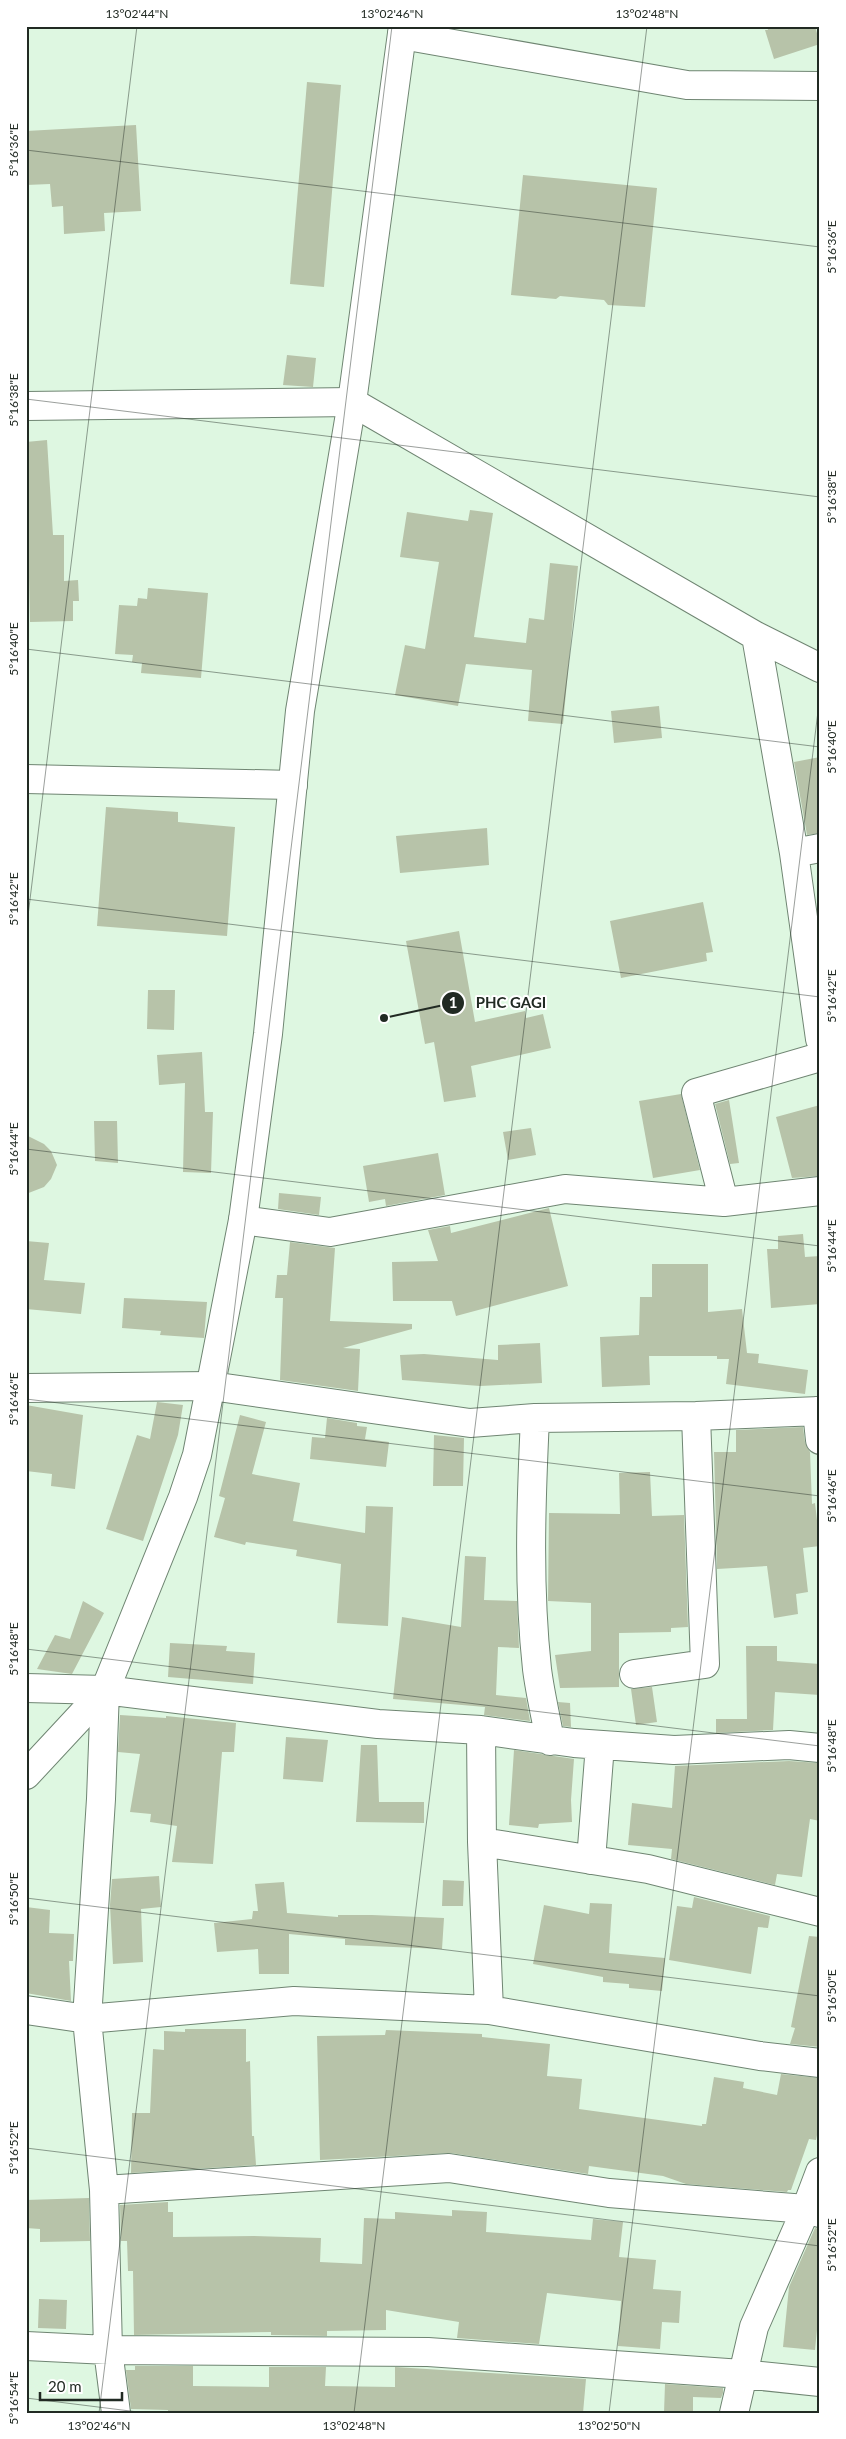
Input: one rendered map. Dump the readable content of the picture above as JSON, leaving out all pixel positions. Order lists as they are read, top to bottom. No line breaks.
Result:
{"places":["PHC GAGI"],"scale_bar":"20 m","coordinates":["13°02'44\"N","13°02'46\"N","13°02'48\"N","5°16'36\"E","5°16'38\"E","5°16'40\"E","5°16'42\"E","5°16'44\"E","5°16'46\"E","5°16'48\"E","5°16'50\"E","5°16'52\"E","5°16'54\"E","13°02'50\"N"]}
